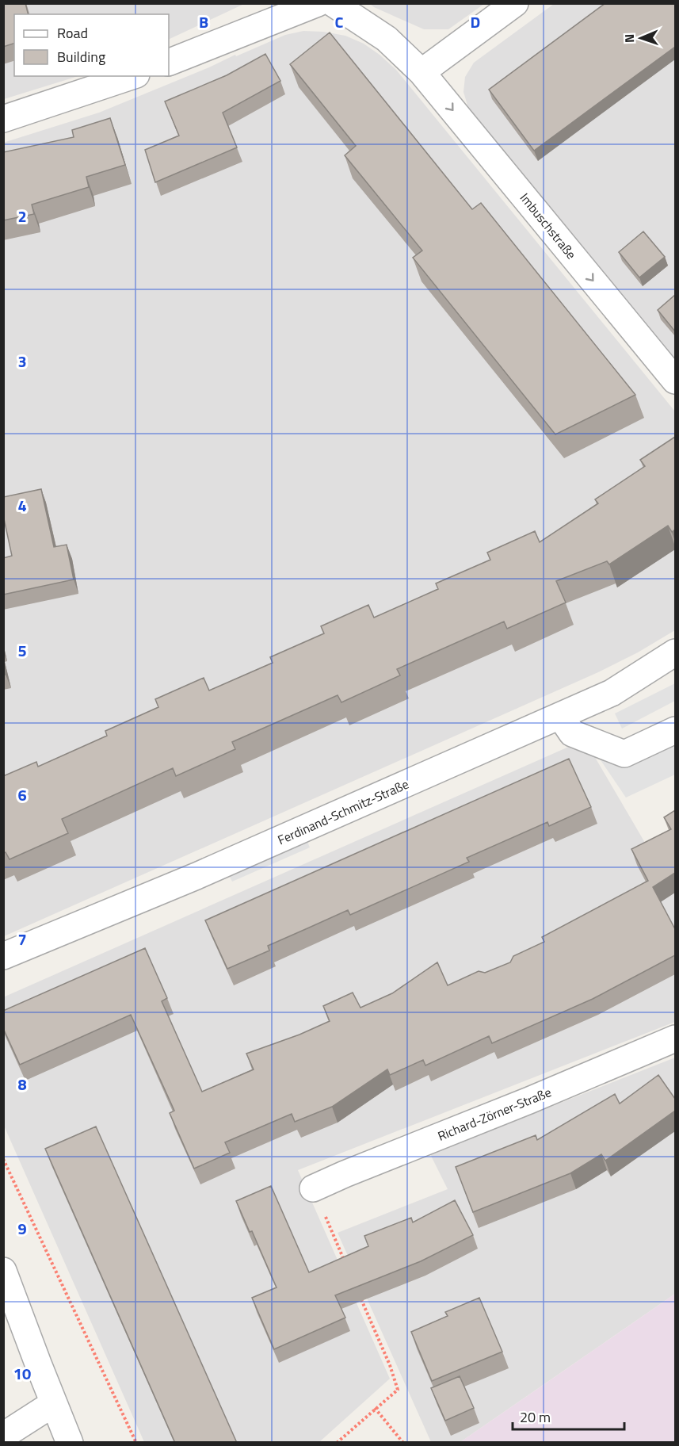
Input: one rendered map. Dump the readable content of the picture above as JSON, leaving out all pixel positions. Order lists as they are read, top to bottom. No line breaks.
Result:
{"streets":{"street":["Imbuschstraße","Ferdinand-Schmitz-Straße","Richard-Zörner-Straße"]},"one_way":["Imbuschstraße"],"legend":["Road","Building"],"scale_bar":"20 m","north":"left","grid":{"columns":["B","C","D"],"rows":["2","3","4","5","6","7","8","9","10"]}}
